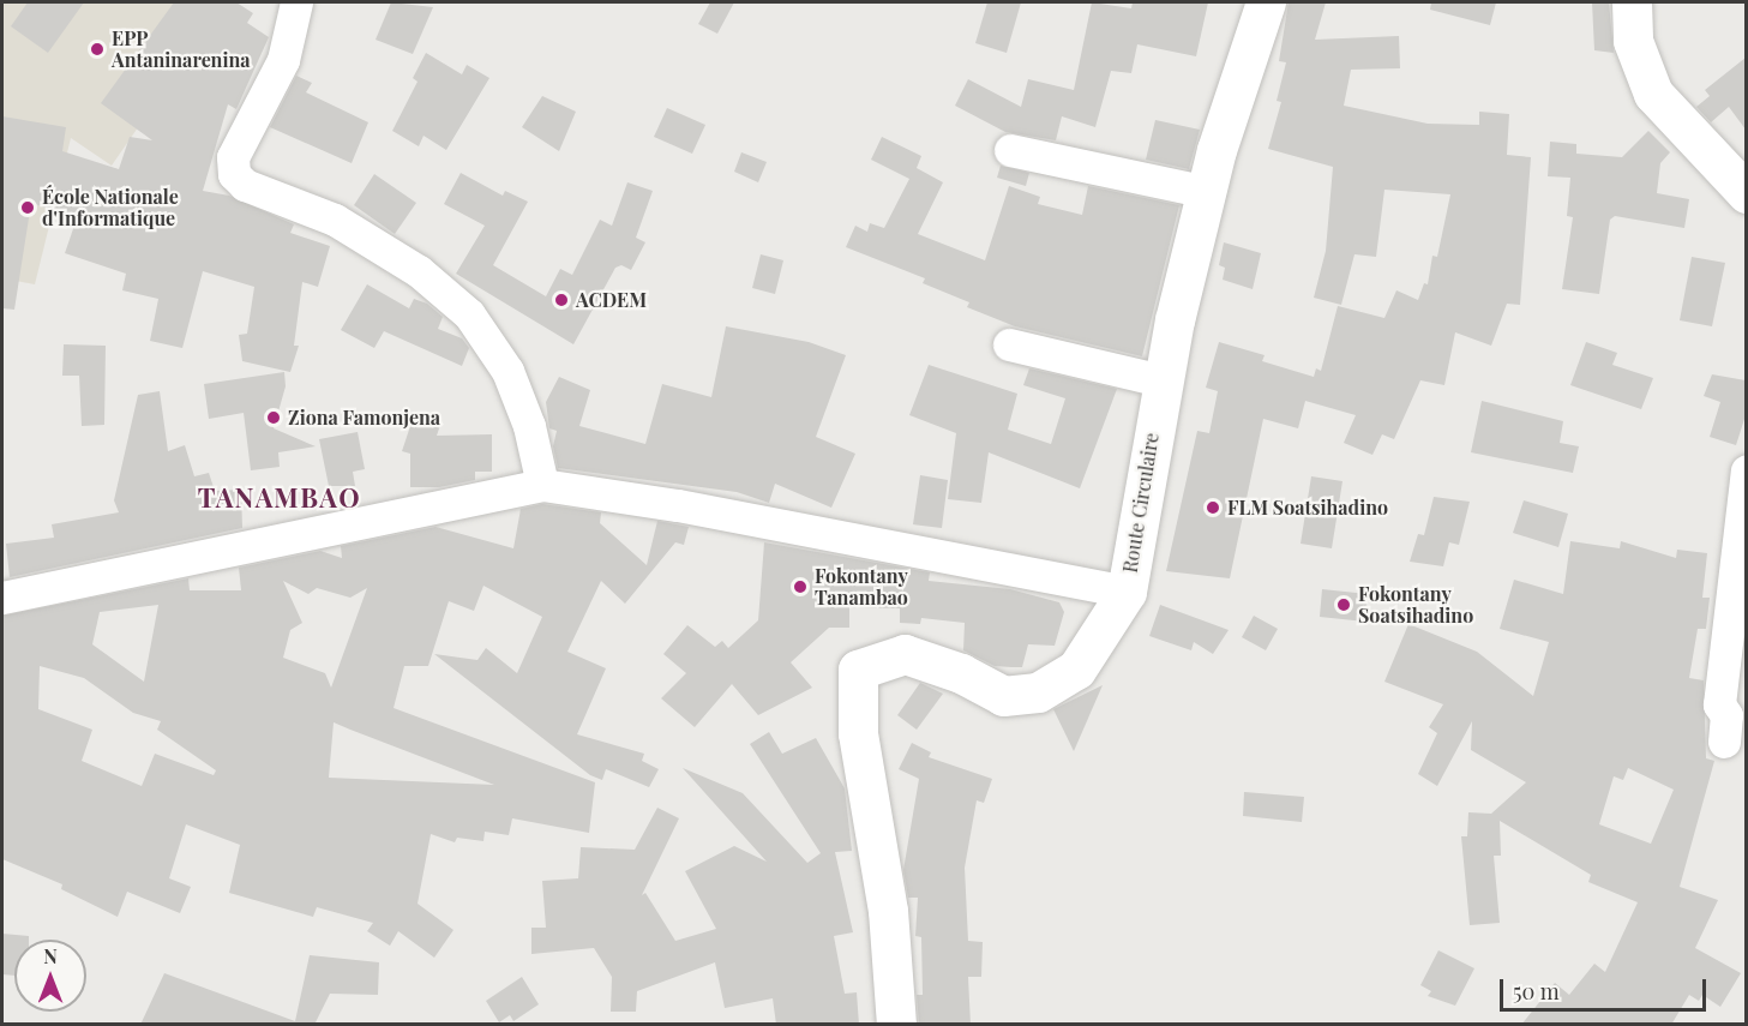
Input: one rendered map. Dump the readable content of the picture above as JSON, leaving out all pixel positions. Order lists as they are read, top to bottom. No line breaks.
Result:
{"streets":{"street":["Route Circulaire"]},"districts":["TANAMBAO"],"places":["EPP Antaninarenina","École Nationale d'Informatique","ACDEM","Ziona Famonjena","FLM Soatsihadino","Fokontany Tanambao","Fokontany Soatsihadino"],"scale_bar":"50 m","north":"top"}
